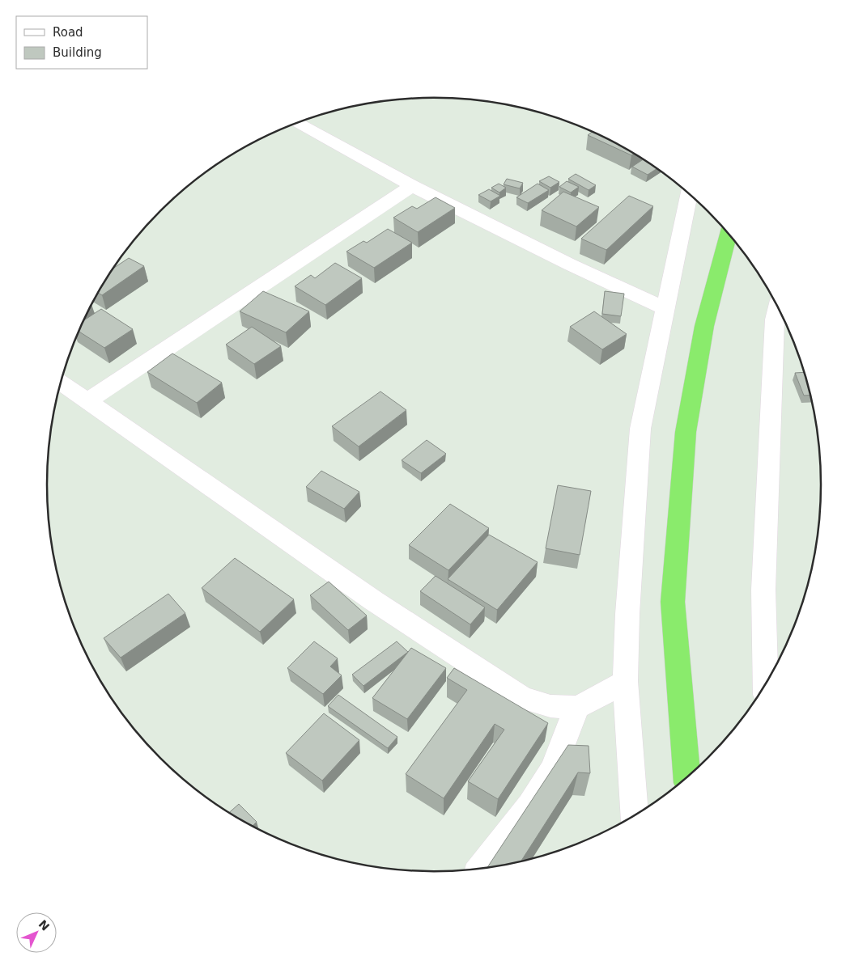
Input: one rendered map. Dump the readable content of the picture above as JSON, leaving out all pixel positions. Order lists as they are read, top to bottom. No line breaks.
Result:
{"legend":["Road","Building"],"north":"top right"}
